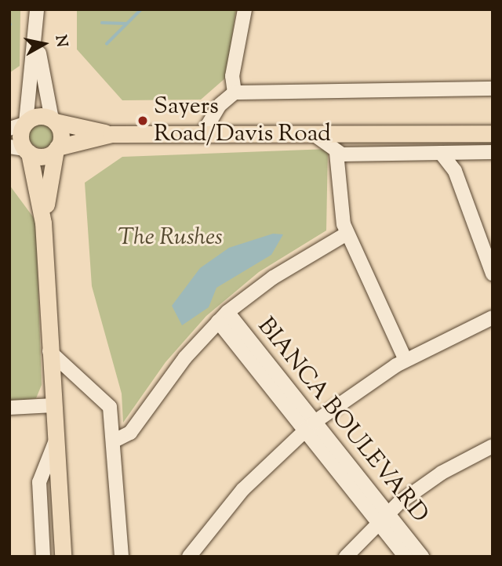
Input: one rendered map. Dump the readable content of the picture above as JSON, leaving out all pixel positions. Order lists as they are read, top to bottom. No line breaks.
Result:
{"streets":{"street":["BIANCA BOULEVARD"]},"parks":["The Rushes"],"places":["Sayers Road/Davis Road"],"north":"right"}
